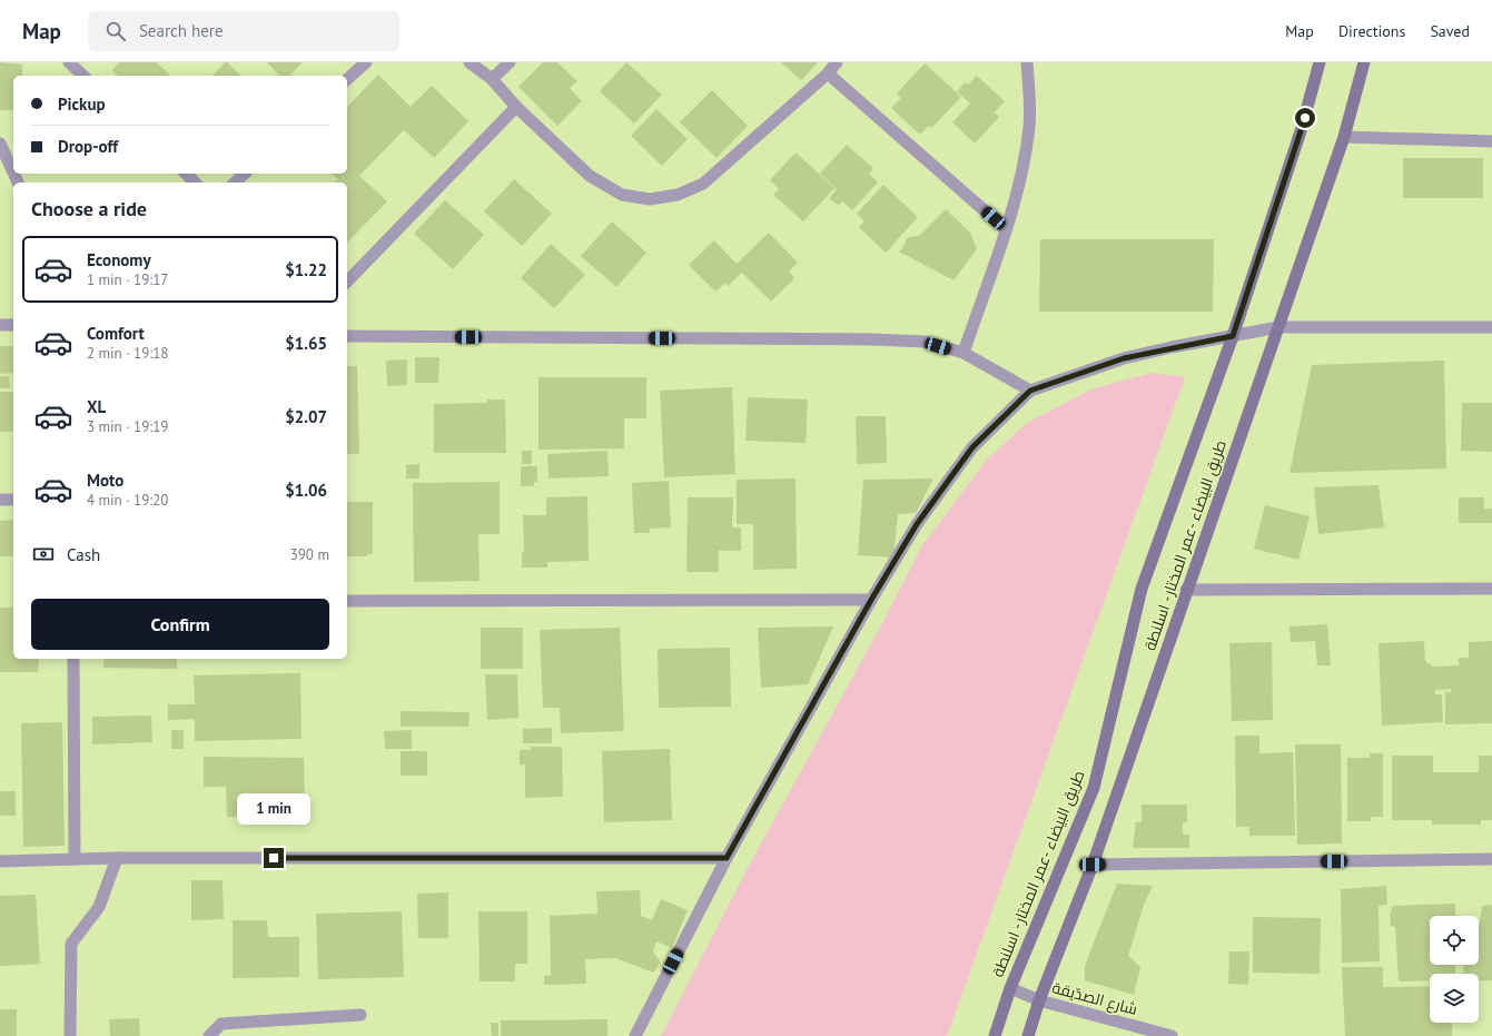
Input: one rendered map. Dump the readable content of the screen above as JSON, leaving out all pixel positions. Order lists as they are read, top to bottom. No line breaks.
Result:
{"streets":{"main road":["طريق البيضاء -عمر المختار - اسلنطة"],"street":["شارع الصدّيقة"]},"crossings":[["طريق البيضاء -عمر المختار - اسلنطة","شارع الصدّيقة"]],"page":{"header":"Map","search":"Search here","nav":["Map","Directions","Saved"],"banner":["Pickup","Drop-off"],"heading":"Choose a ride","list":[{"name":"Economy","note":"1 min · 19:17","value":"$1.22"},{"name":"Comfort","note":"2 min · 19:18","value":"$1.65"},{"name":"XL","note":"3 min · 19:19","value":"$2.07"},{"name":"Moto","note":"4 min · 19:20","value":"$1.06"}],"pay":["Cash","390 m"],"buttons":"Confirm","bubble":"1 min"}}
